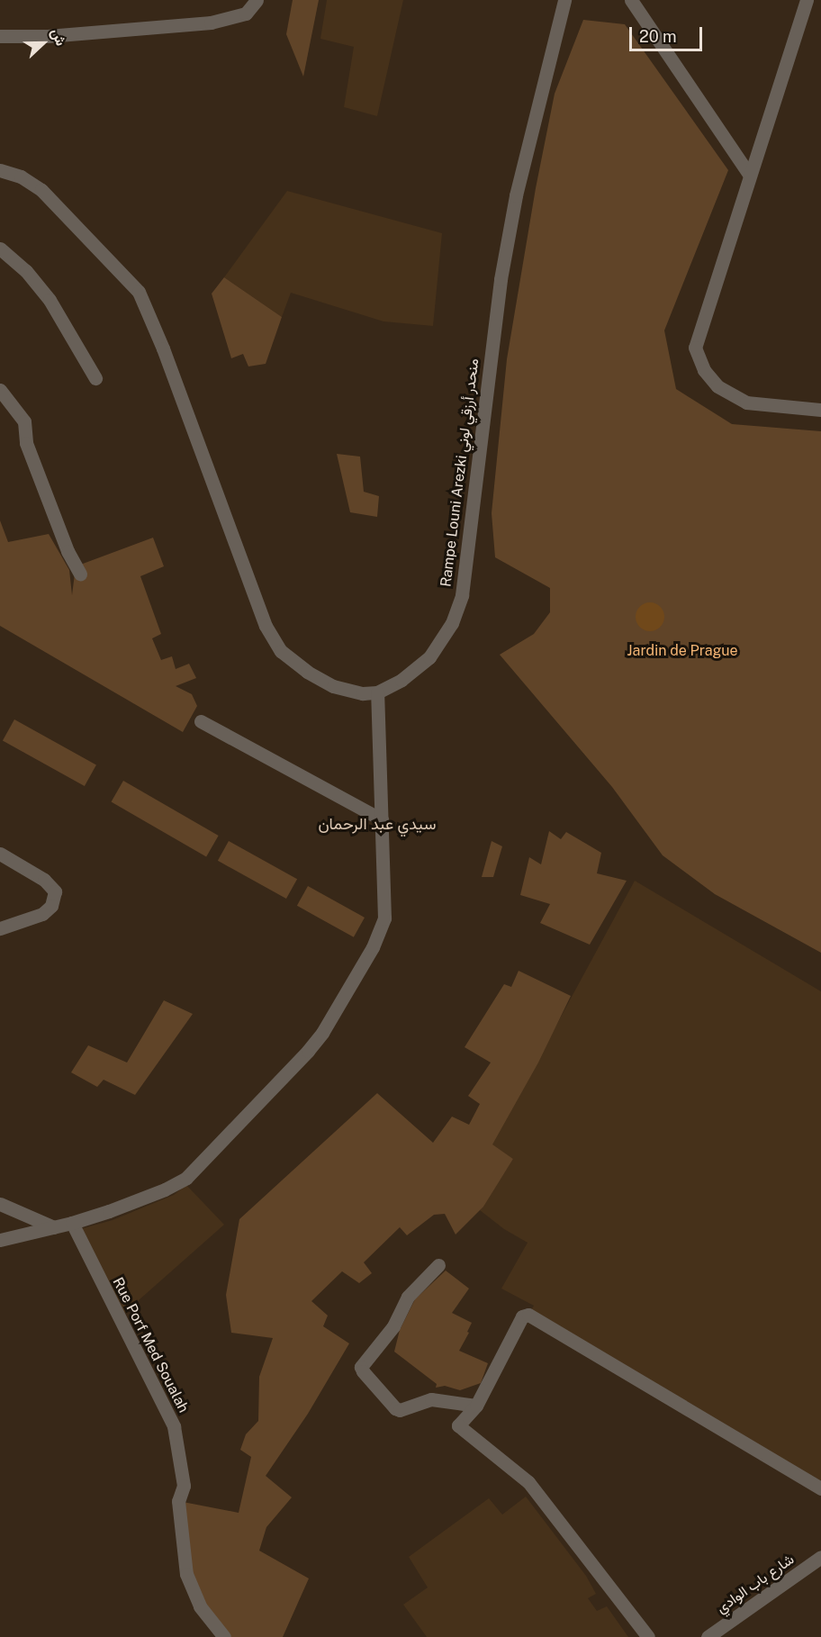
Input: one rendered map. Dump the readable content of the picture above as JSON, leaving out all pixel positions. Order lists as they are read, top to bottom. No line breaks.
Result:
{"streets":{"street":["Rampe Louni Arezki منحدر أرزقي لوني","Rue Porf Med Soualah","شارع باب الوادي"]},"districts":["سيدي عبد الرحمان"],"parks":["Jardin de Prague"],"scale_bar":"20 m","north":"right"}
